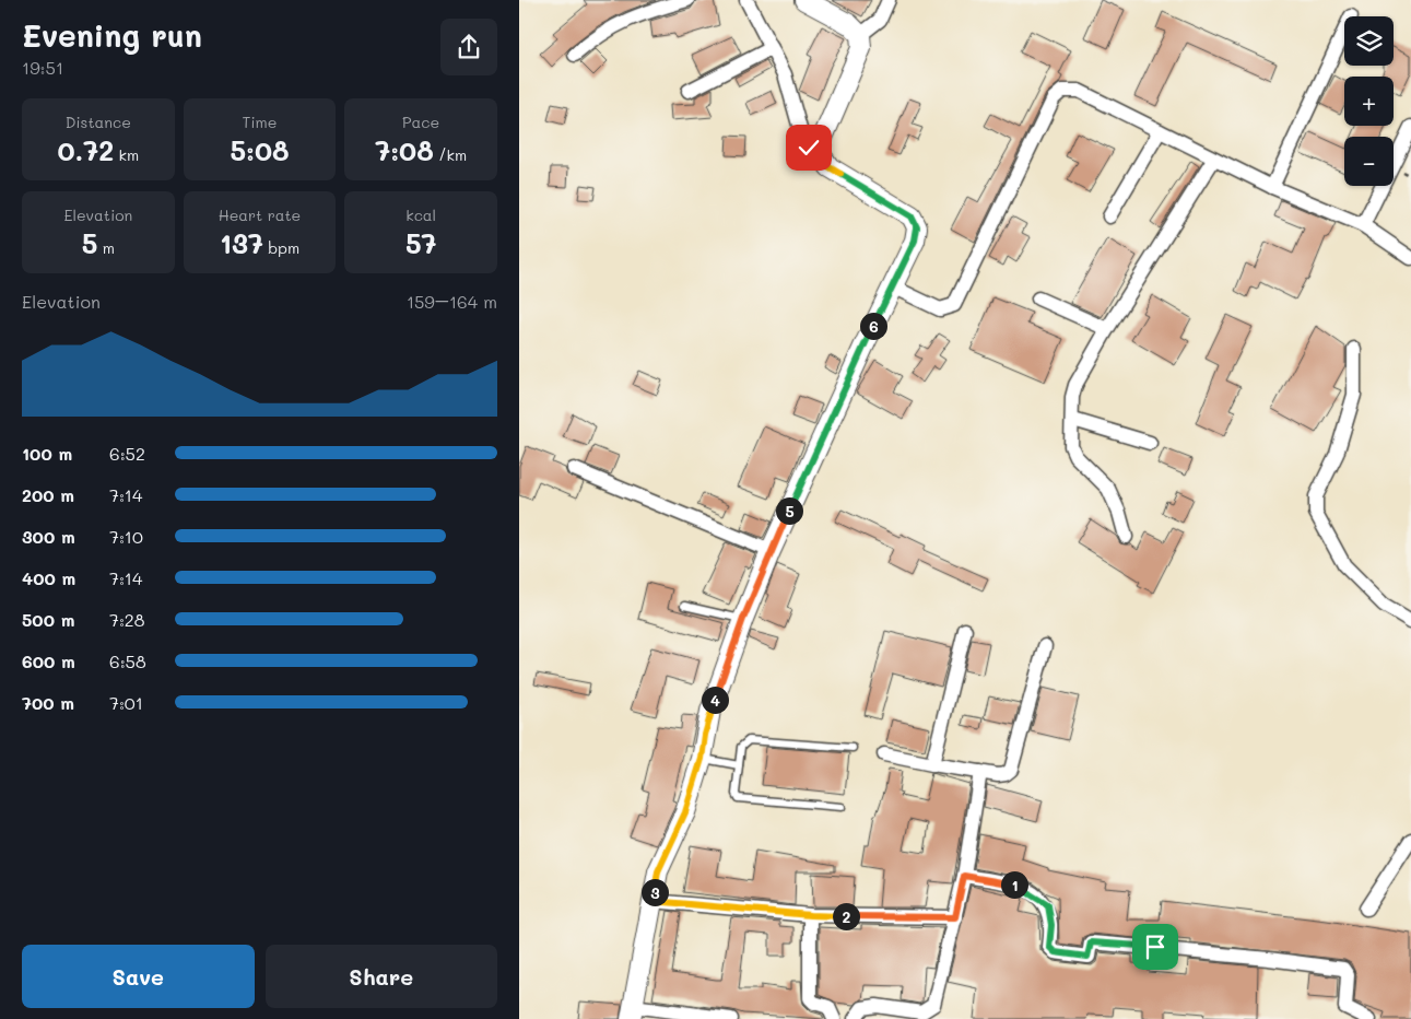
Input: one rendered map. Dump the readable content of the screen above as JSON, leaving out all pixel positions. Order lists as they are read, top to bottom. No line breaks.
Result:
{"page":{"heading":["Evening run","19:51"],"map_buttons":["+","−"],"stats":[["Distance","0.72 km"],["Time","5:08"],["Pace","7:08 /km"],["Elevation","5 m"],["Heart rate","137 bpm"],["kcal","57"]],"chart":["Elevation","159–164 m"],"pins":["6","5","4","1","3","2"],"list":[{"name":"100 m","note":"6:52"},{"name":"200 m","note":"7:14"},{"name":"300 m","note":"7:10"},{"name":"400 m","note":"7:14"},{"name":"500 m","note":"7:28"},{"name":"600 m","note":"6:58"},{"name":"700 m","note":"7:01"}],"buttons":["Save","Share"]}}
